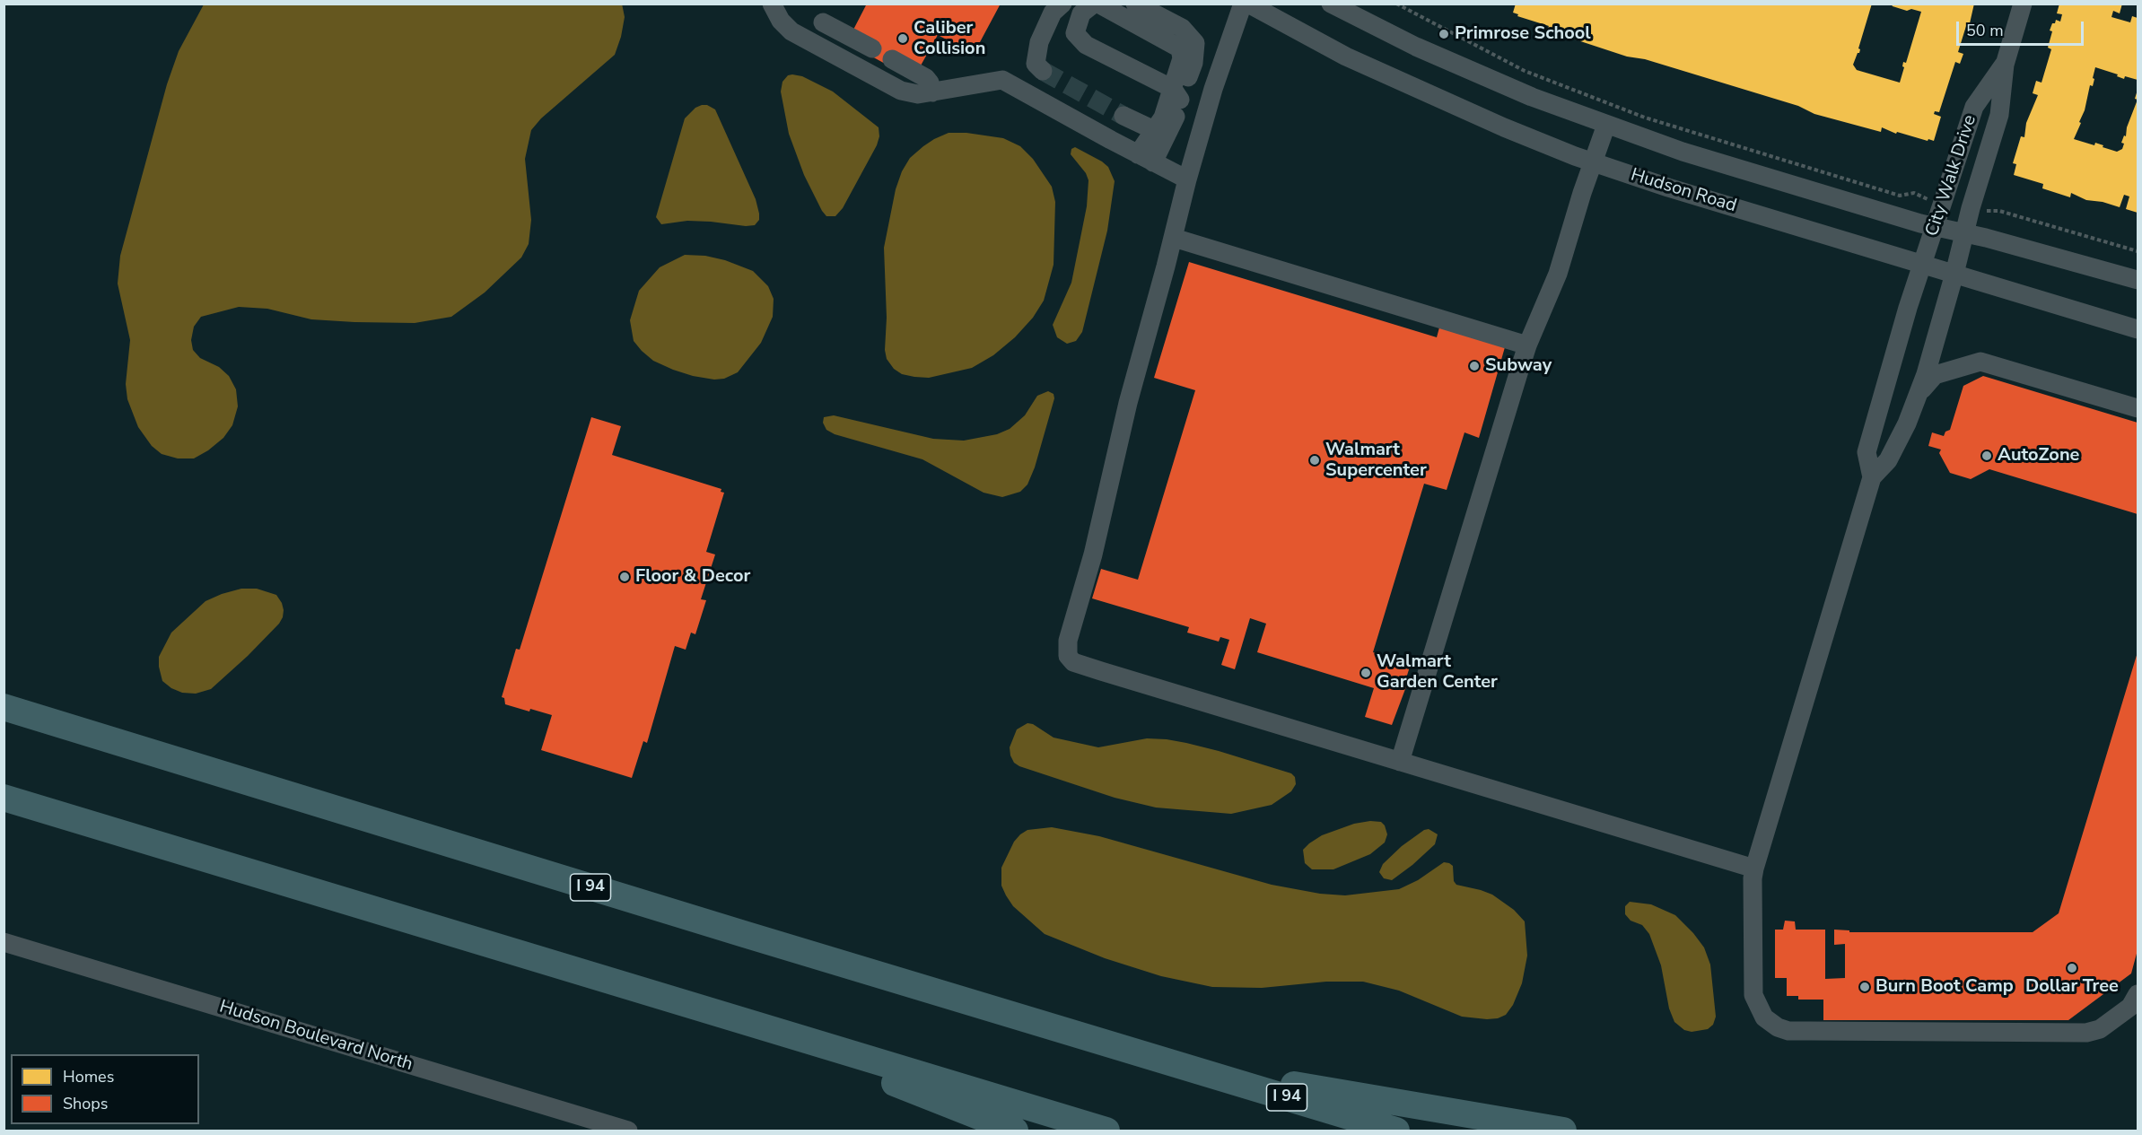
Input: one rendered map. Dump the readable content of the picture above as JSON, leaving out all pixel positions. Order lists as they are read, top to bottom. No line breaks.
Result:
{"streets":{"highway":["I 94"],"street":["City Walk Drive","Hudson Road","Hudson Boulevard North"]},"crossings":[["City Walk Drive","Hudson Road"]],"places":["Primrose School","Caliber Collision","Subway","AutoZone","Walmart Supercenter","Floor & Decor","Walmart Garden Center","Dollar Tree","Burn Boot Camp"],"legend":["Homes","Shops"],"scale_bar":"50 m"}
